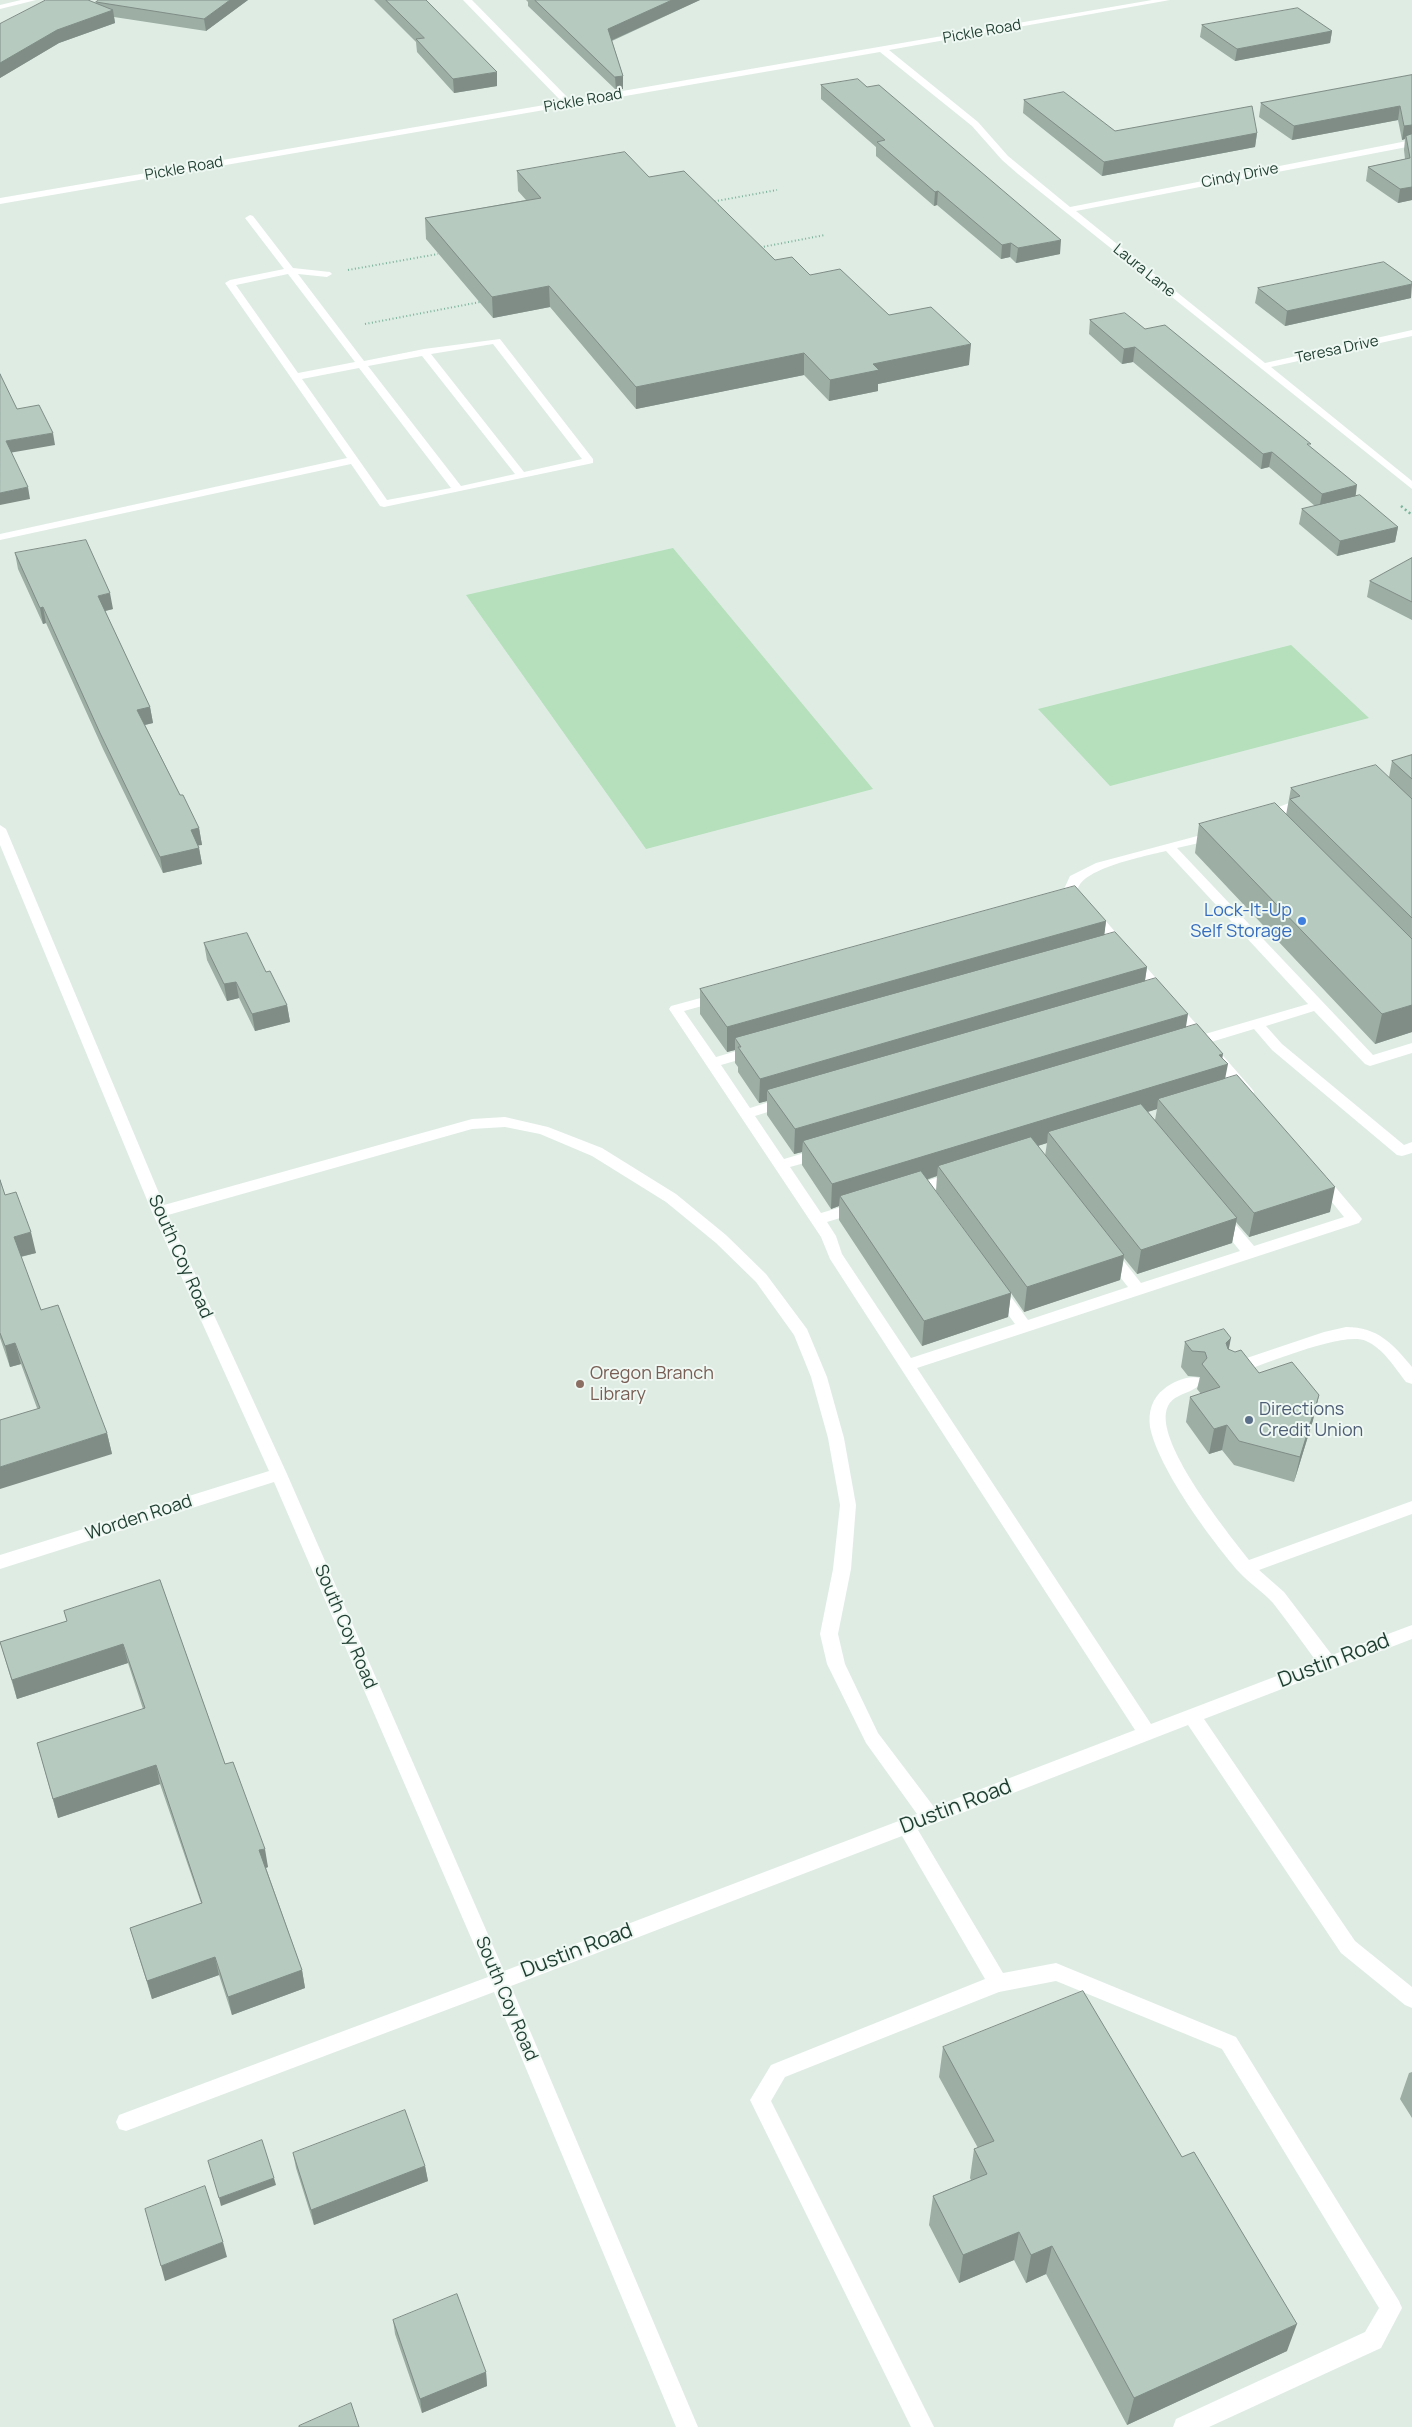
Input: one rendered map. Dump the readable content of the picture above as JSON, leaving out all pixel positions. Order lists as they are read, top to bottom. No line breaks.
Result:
{"streets":{"street":["Pickle Road","Cindy Drive","Laura Lane","Teresa Drive","South Coy Road","Worden Road","Dustin Road"]},"crossings":[["Pickle Road","Laura Lane"],["Cindy Drive","Laura Lane"],["Laura Lane","Teresa Drive"],["South Coy Road","Worden Road"],["South Coy Road","Dustin Road"]],"places":["Lock-It-Up Self Storage","Oregon Branch Library","Directions Credit Union"]}
